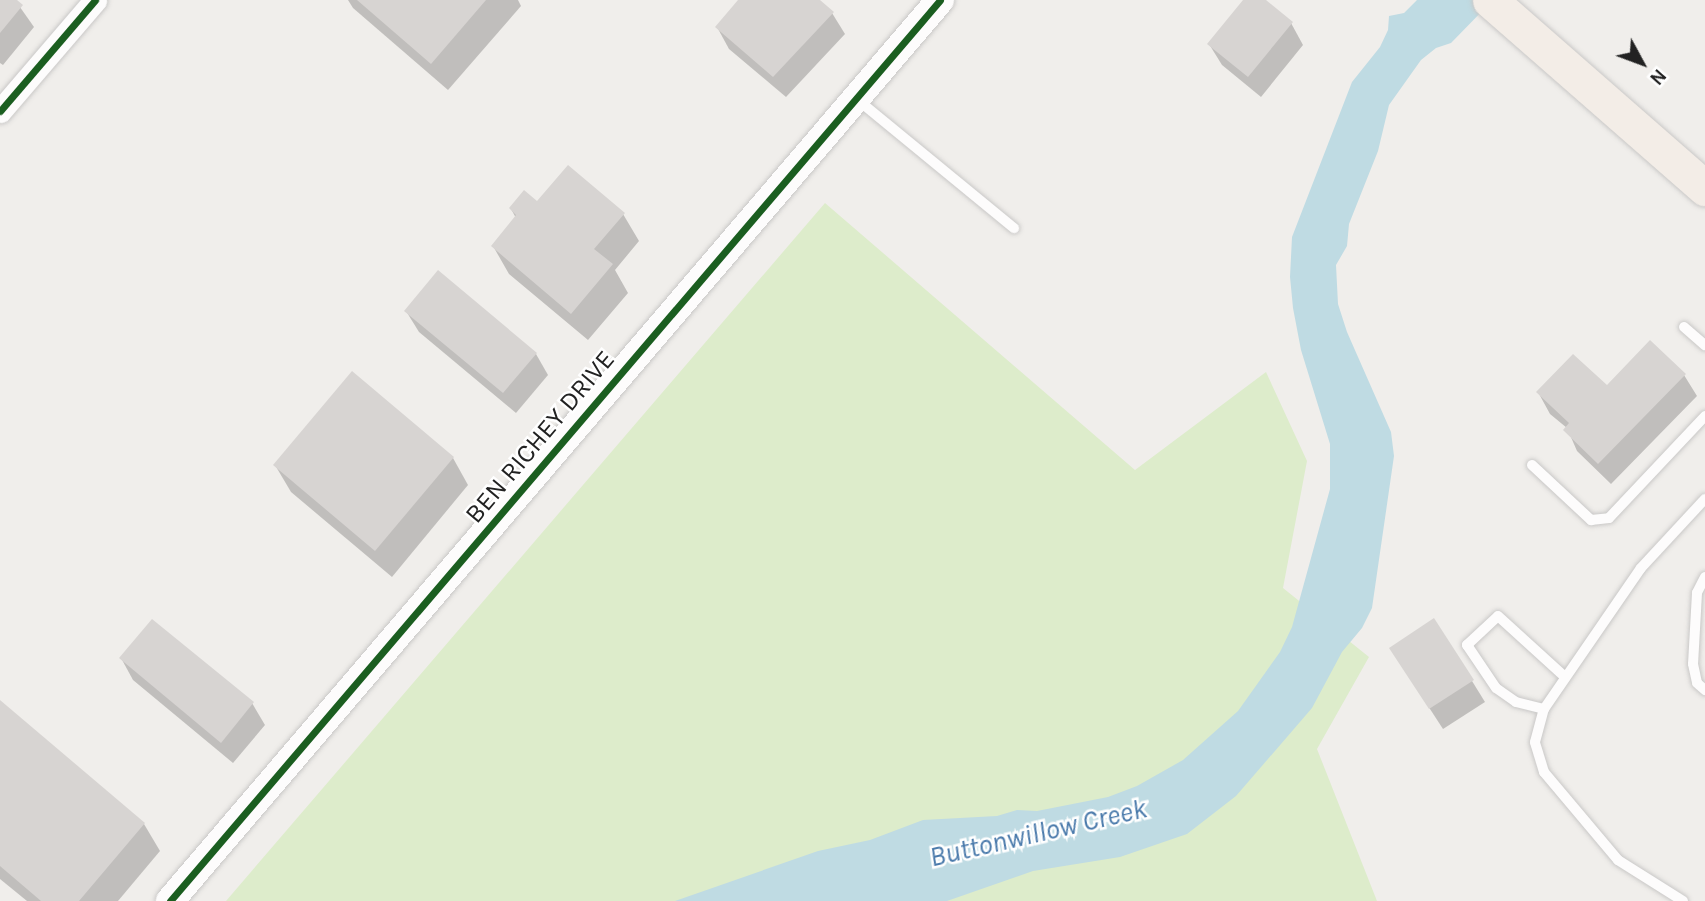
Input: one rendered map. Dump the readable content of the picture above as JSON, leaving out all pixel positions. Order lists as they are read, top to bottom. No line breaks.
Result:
{"streets":{"street":["BEN RICHEY DRIVE"]},"water":["Buttonwillow Creek"],"north":"bottom right"}
